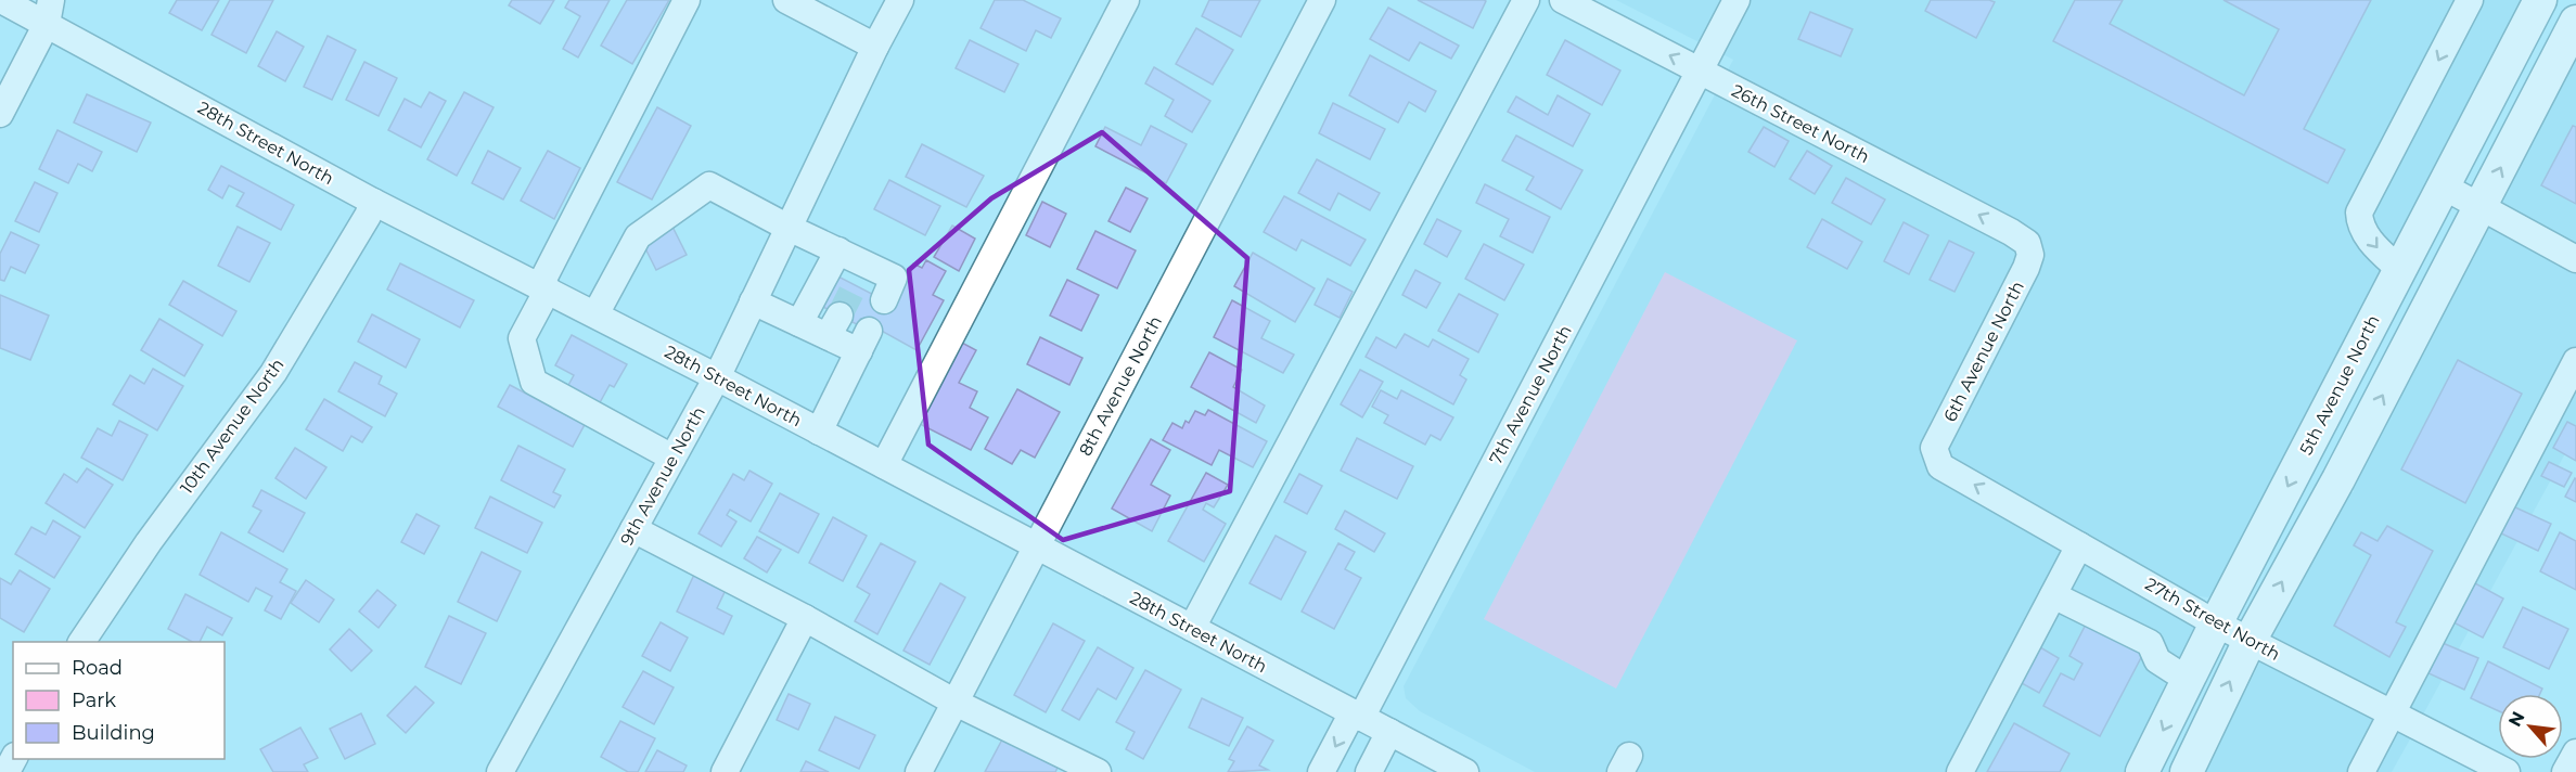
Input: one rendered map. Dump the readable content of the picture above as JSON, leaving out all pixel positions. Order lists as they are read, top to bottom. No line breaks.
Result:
{"streets":{"main road":["5th Avenue North"],"street":["26th Street North","28th Street North","6th Avenue North","8th Avenue North","7th Avenue North","10th Avenue North","9th Avenue North","27th Street North"]},"crossings":[["26th Street North","6th Avenue North"],["26th Street North","7th Avenue North"],["28th Street North","8th Avenue North"],["28th Street North","7th Avenue North"],["28th Street North","10th Avenue North"],["28th Street North","9th Avenue North"],["6th Avenue North","27th Street North"],["5th Avenue North","27th Street North"]],"one_way":["26th Street North"],"legend":["Road","Park","Building"],"north":"top left"}
